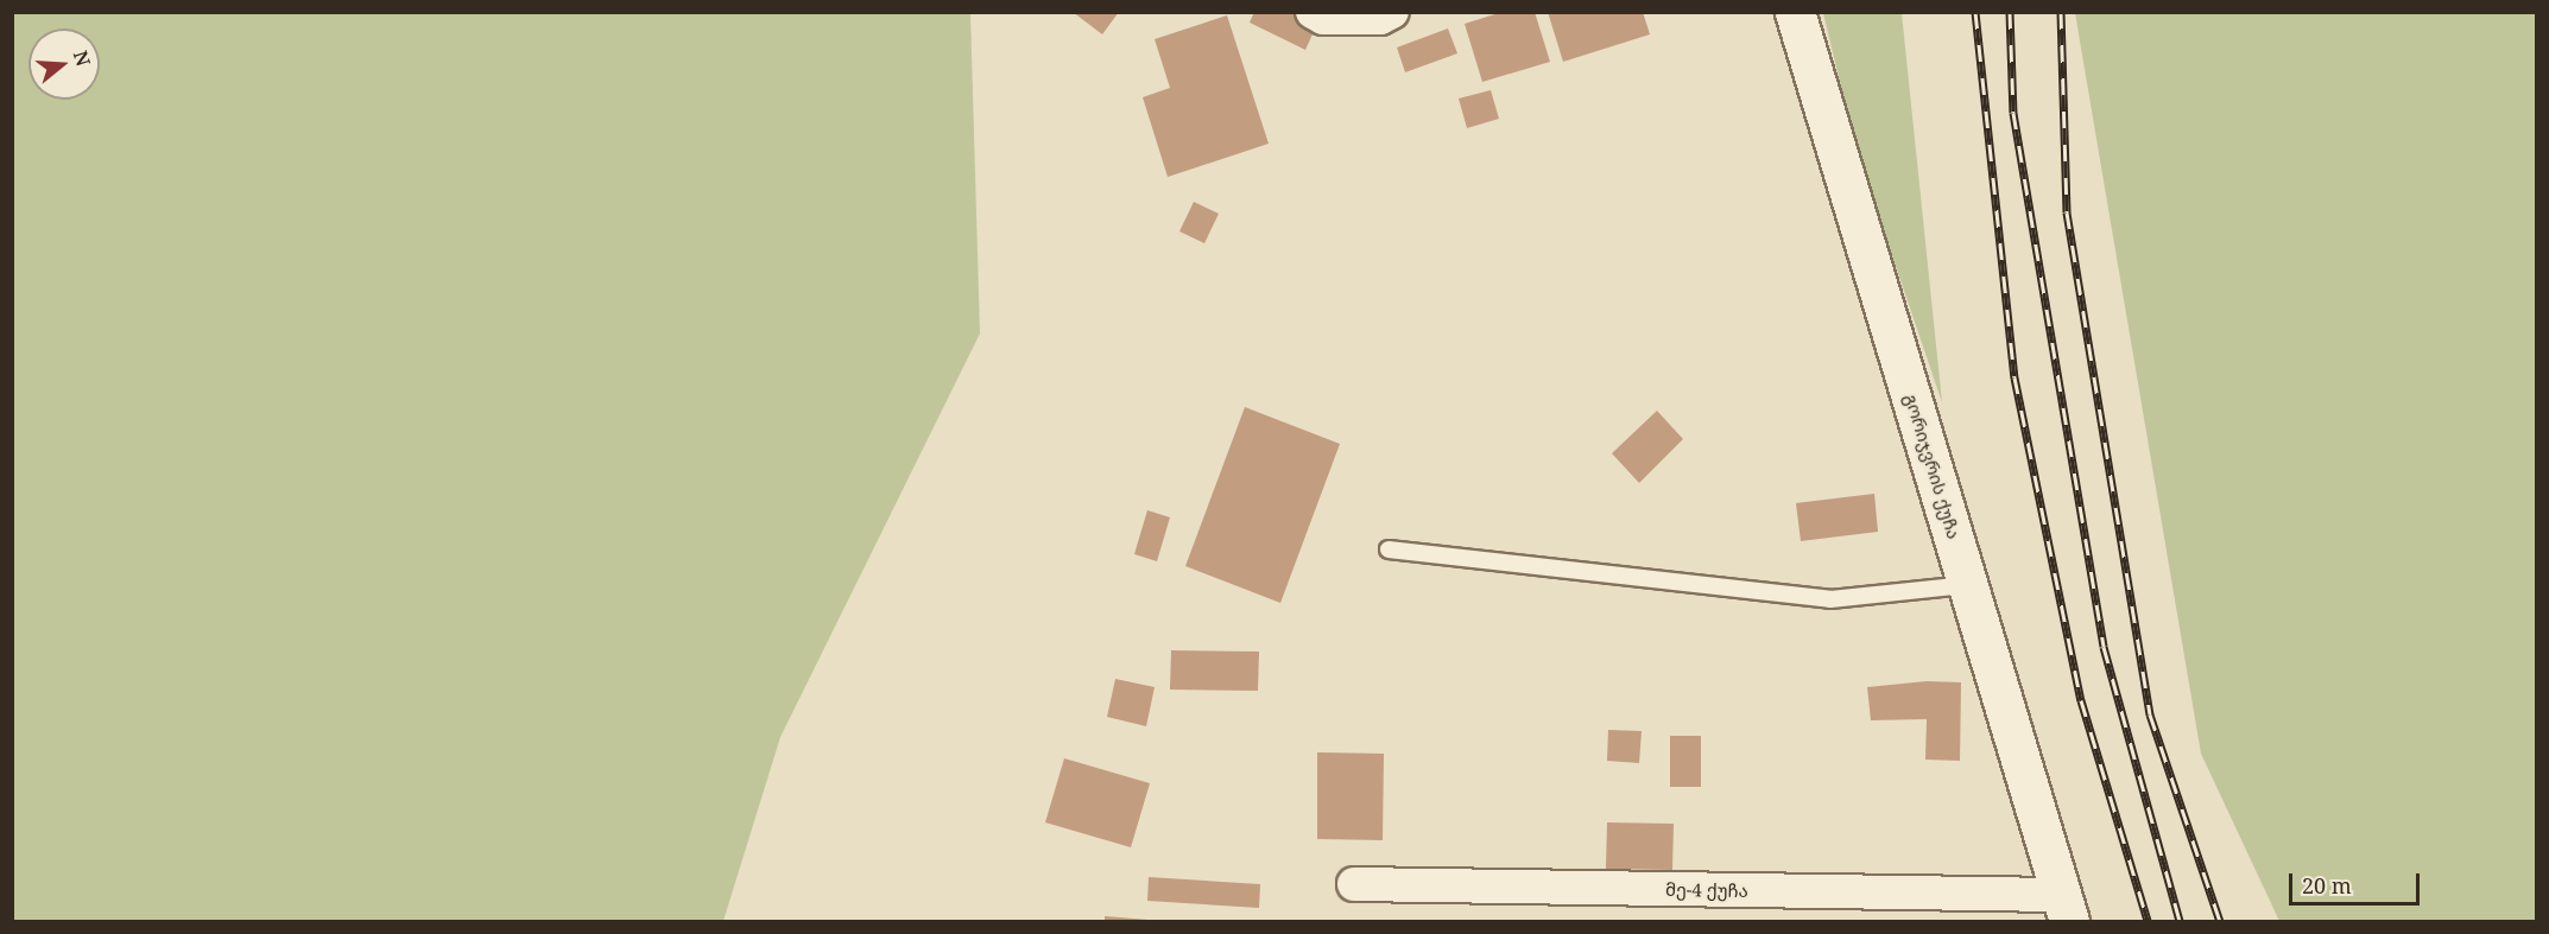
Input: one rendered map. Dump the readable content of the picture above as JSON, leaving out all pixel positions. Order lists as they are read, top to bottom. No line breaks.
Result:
{"streets":{"main road":["გორიჯვრის ქუჩა"],"street":["მე-4 ქუჩა"]},"crossings":[["გორიჯვრის ქუჩა","მე-4 ქუჩა"]],"scale_bar":"20 m","north":"right"}
